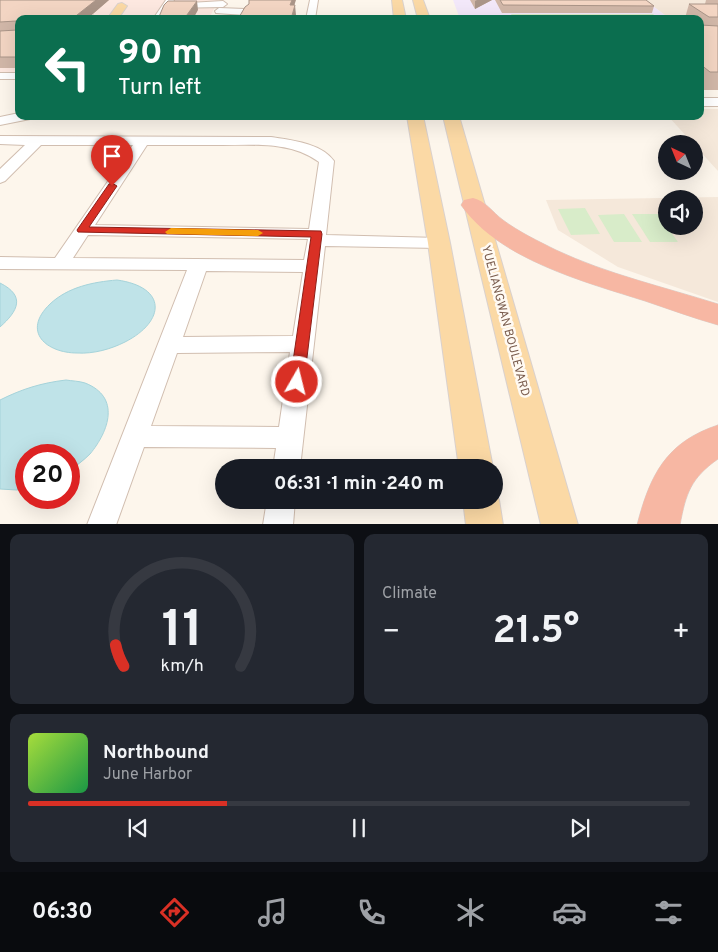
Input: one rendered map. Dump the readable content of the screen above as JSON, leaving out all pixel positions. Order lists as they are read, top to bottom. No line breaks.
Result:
{"streets":{"main road":["YUELIANGWAN BOULEVARD"]},"north":"top left","page":{"turn":["90 m","Turn left"],"limit":"20","trip":"06:31 · 1 min · 240 m","tile":"Climate","heat":["−","21.5°","+"],"song":["Northbound","June Harbor"],"tabs":"06:30","gauge":["11","km/h"]}}
